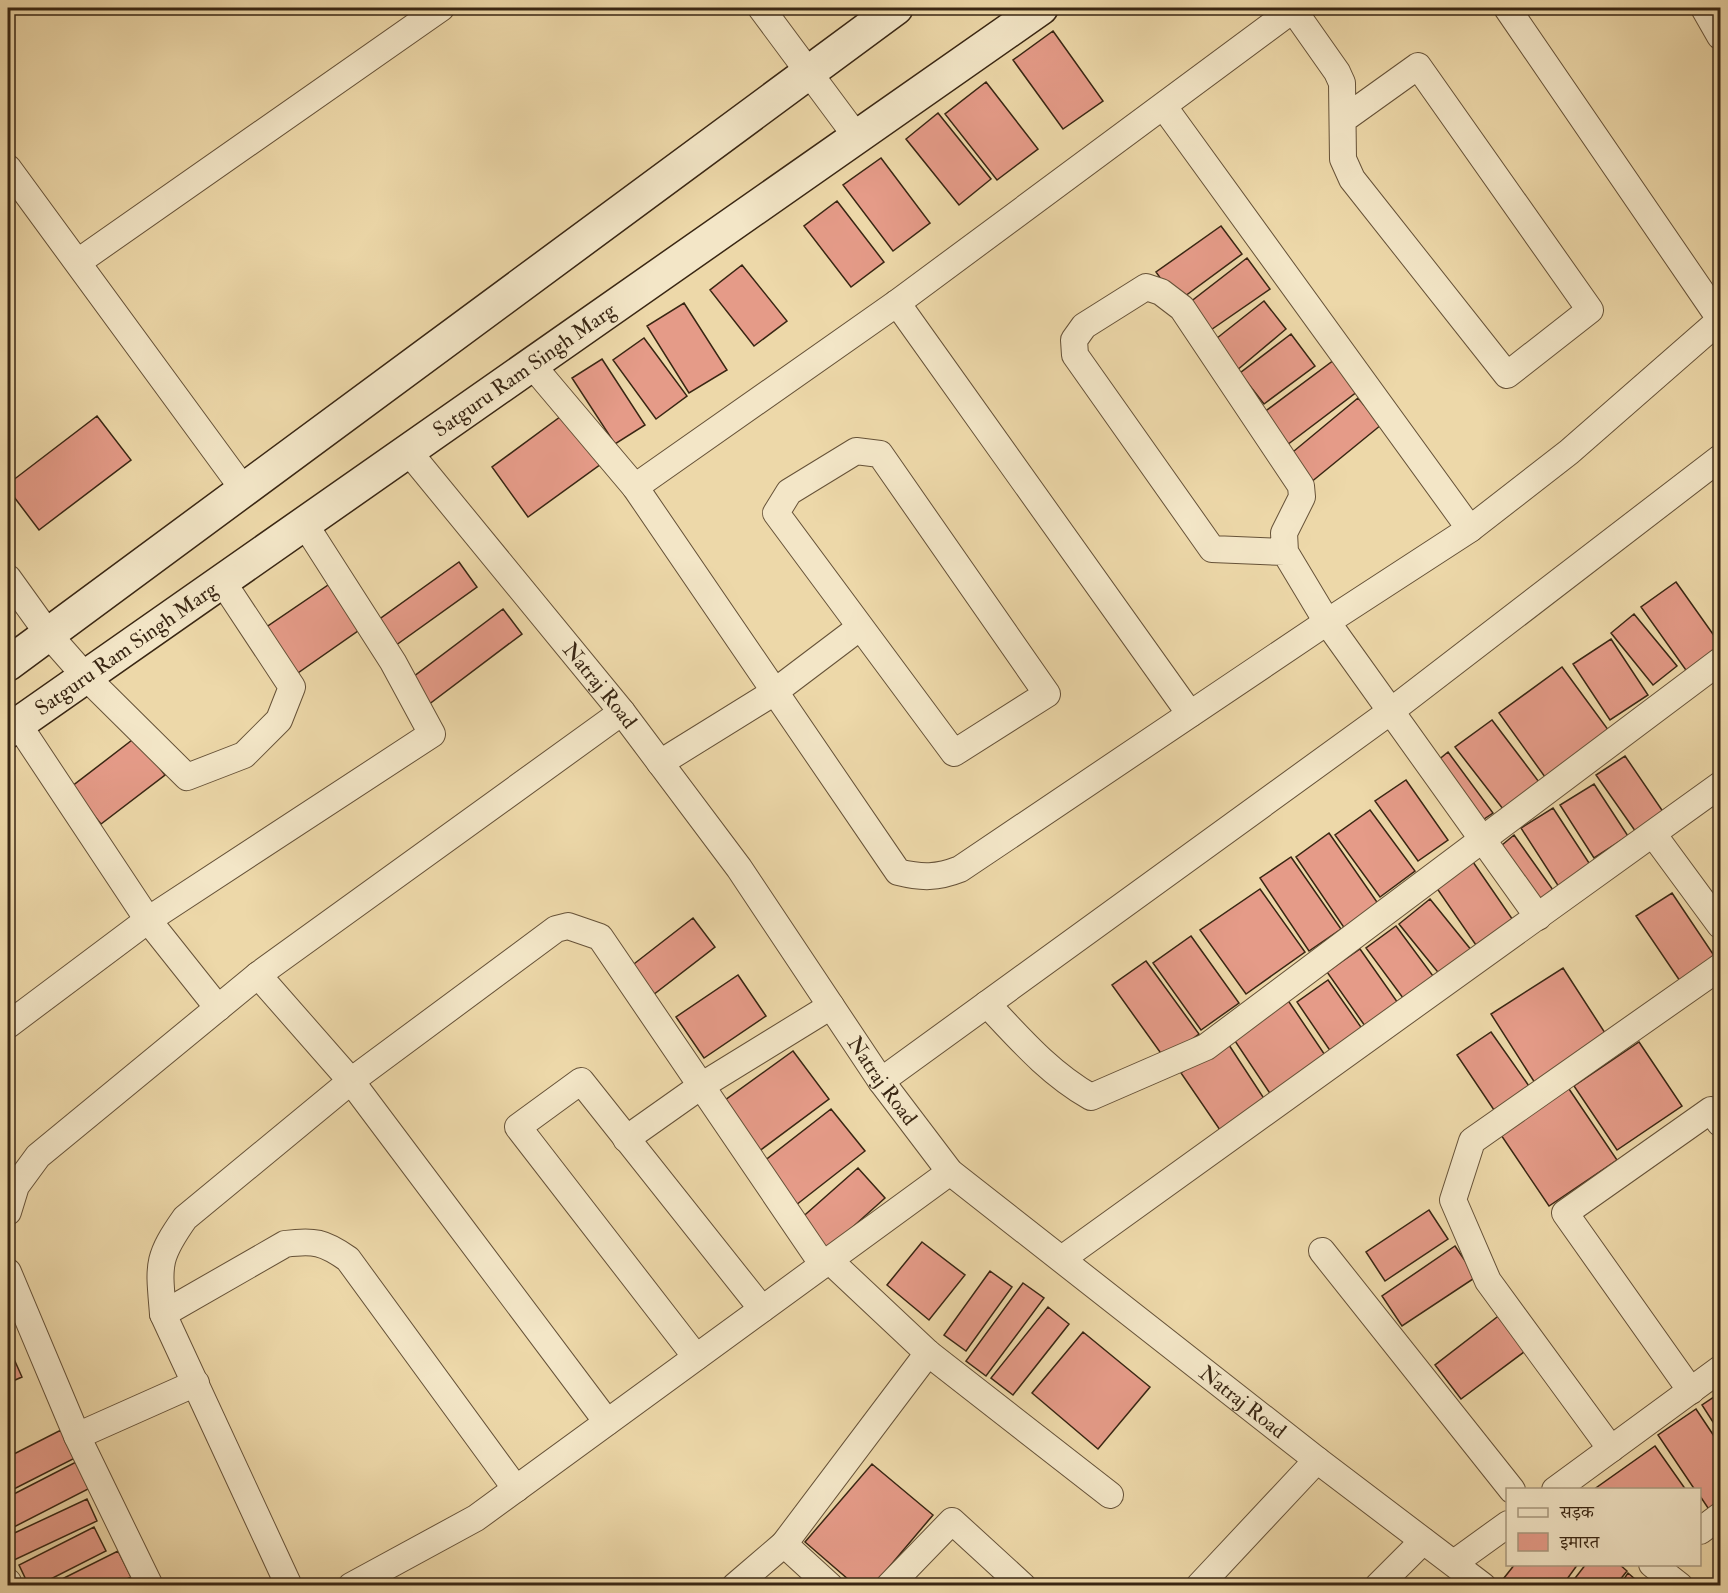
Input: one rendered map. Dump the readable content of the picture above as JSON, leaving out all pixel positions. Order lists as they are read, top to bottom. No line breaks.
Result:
{"streets":{"main road":["Satguru Ram Singh Marg"],"street":["Natraj Road"]},"crossings":[["Satguru Ram Singh Marg","Natraj Road"]],"legend":["सड़क","इमारत"]}
